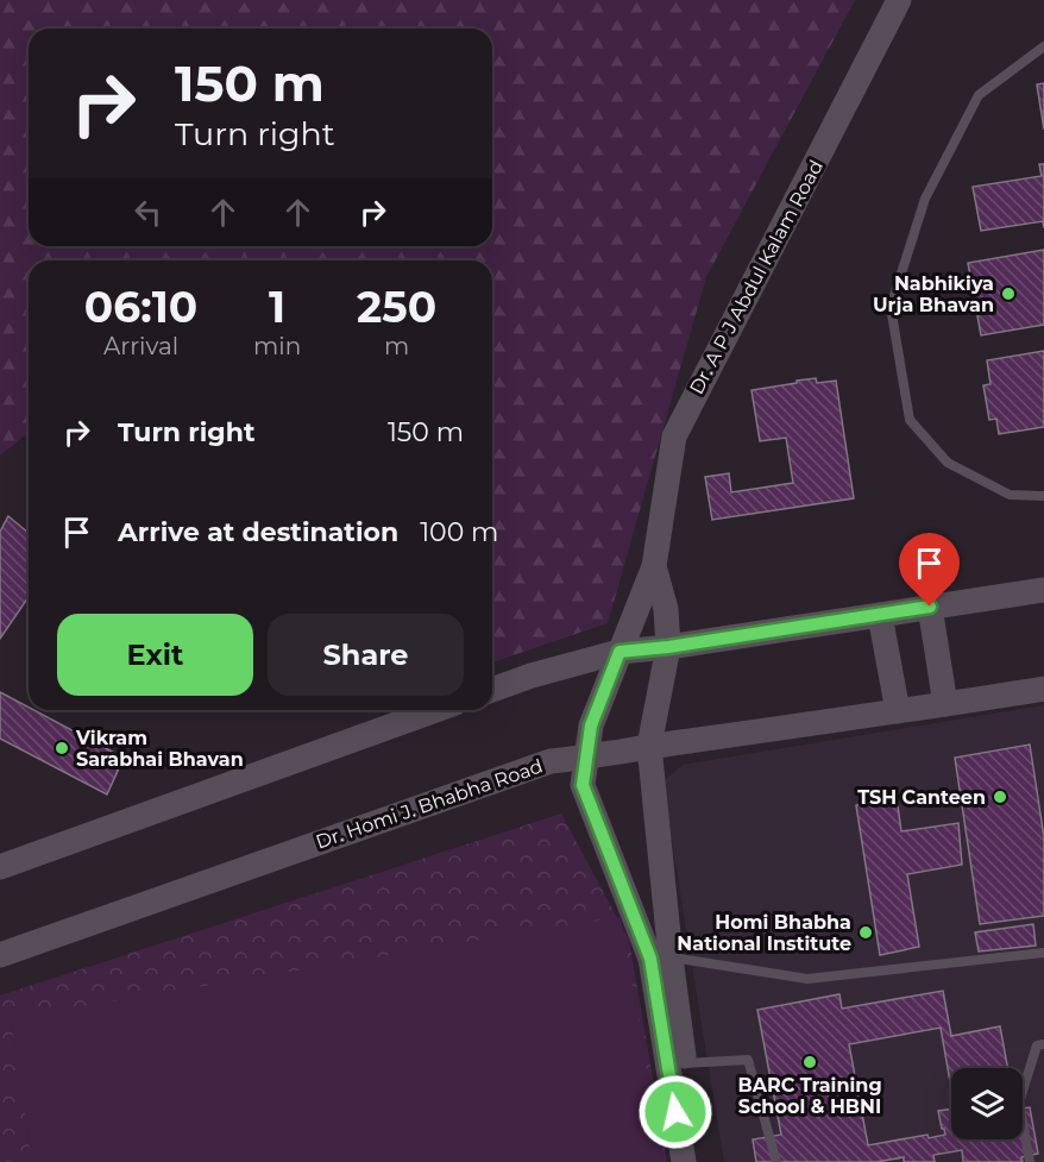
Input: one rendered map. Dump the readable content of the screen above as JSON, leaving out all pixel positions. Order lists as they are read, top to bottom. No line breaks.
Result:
{"streets":{"street":["Dr. A P J Abdul Kalam Road","Dr. Homi J. Bhabha Road"]},"places":["Nabhikiya Urja Bhavan","Vikram Sarabhai Bhavan","TSH Canteen","Homi Bhabha National Institute","BARC Training School & HBNI"],"page":{"turn":["150 m","Turn right"],"eta":["06:10","Arrival","1","min","250","m"],"list":[{"name":"Turn right","value":"150 m"},{"name":"Arrive at destination","value":"100 m"}],"buttons":["Exit","Share"]}}
